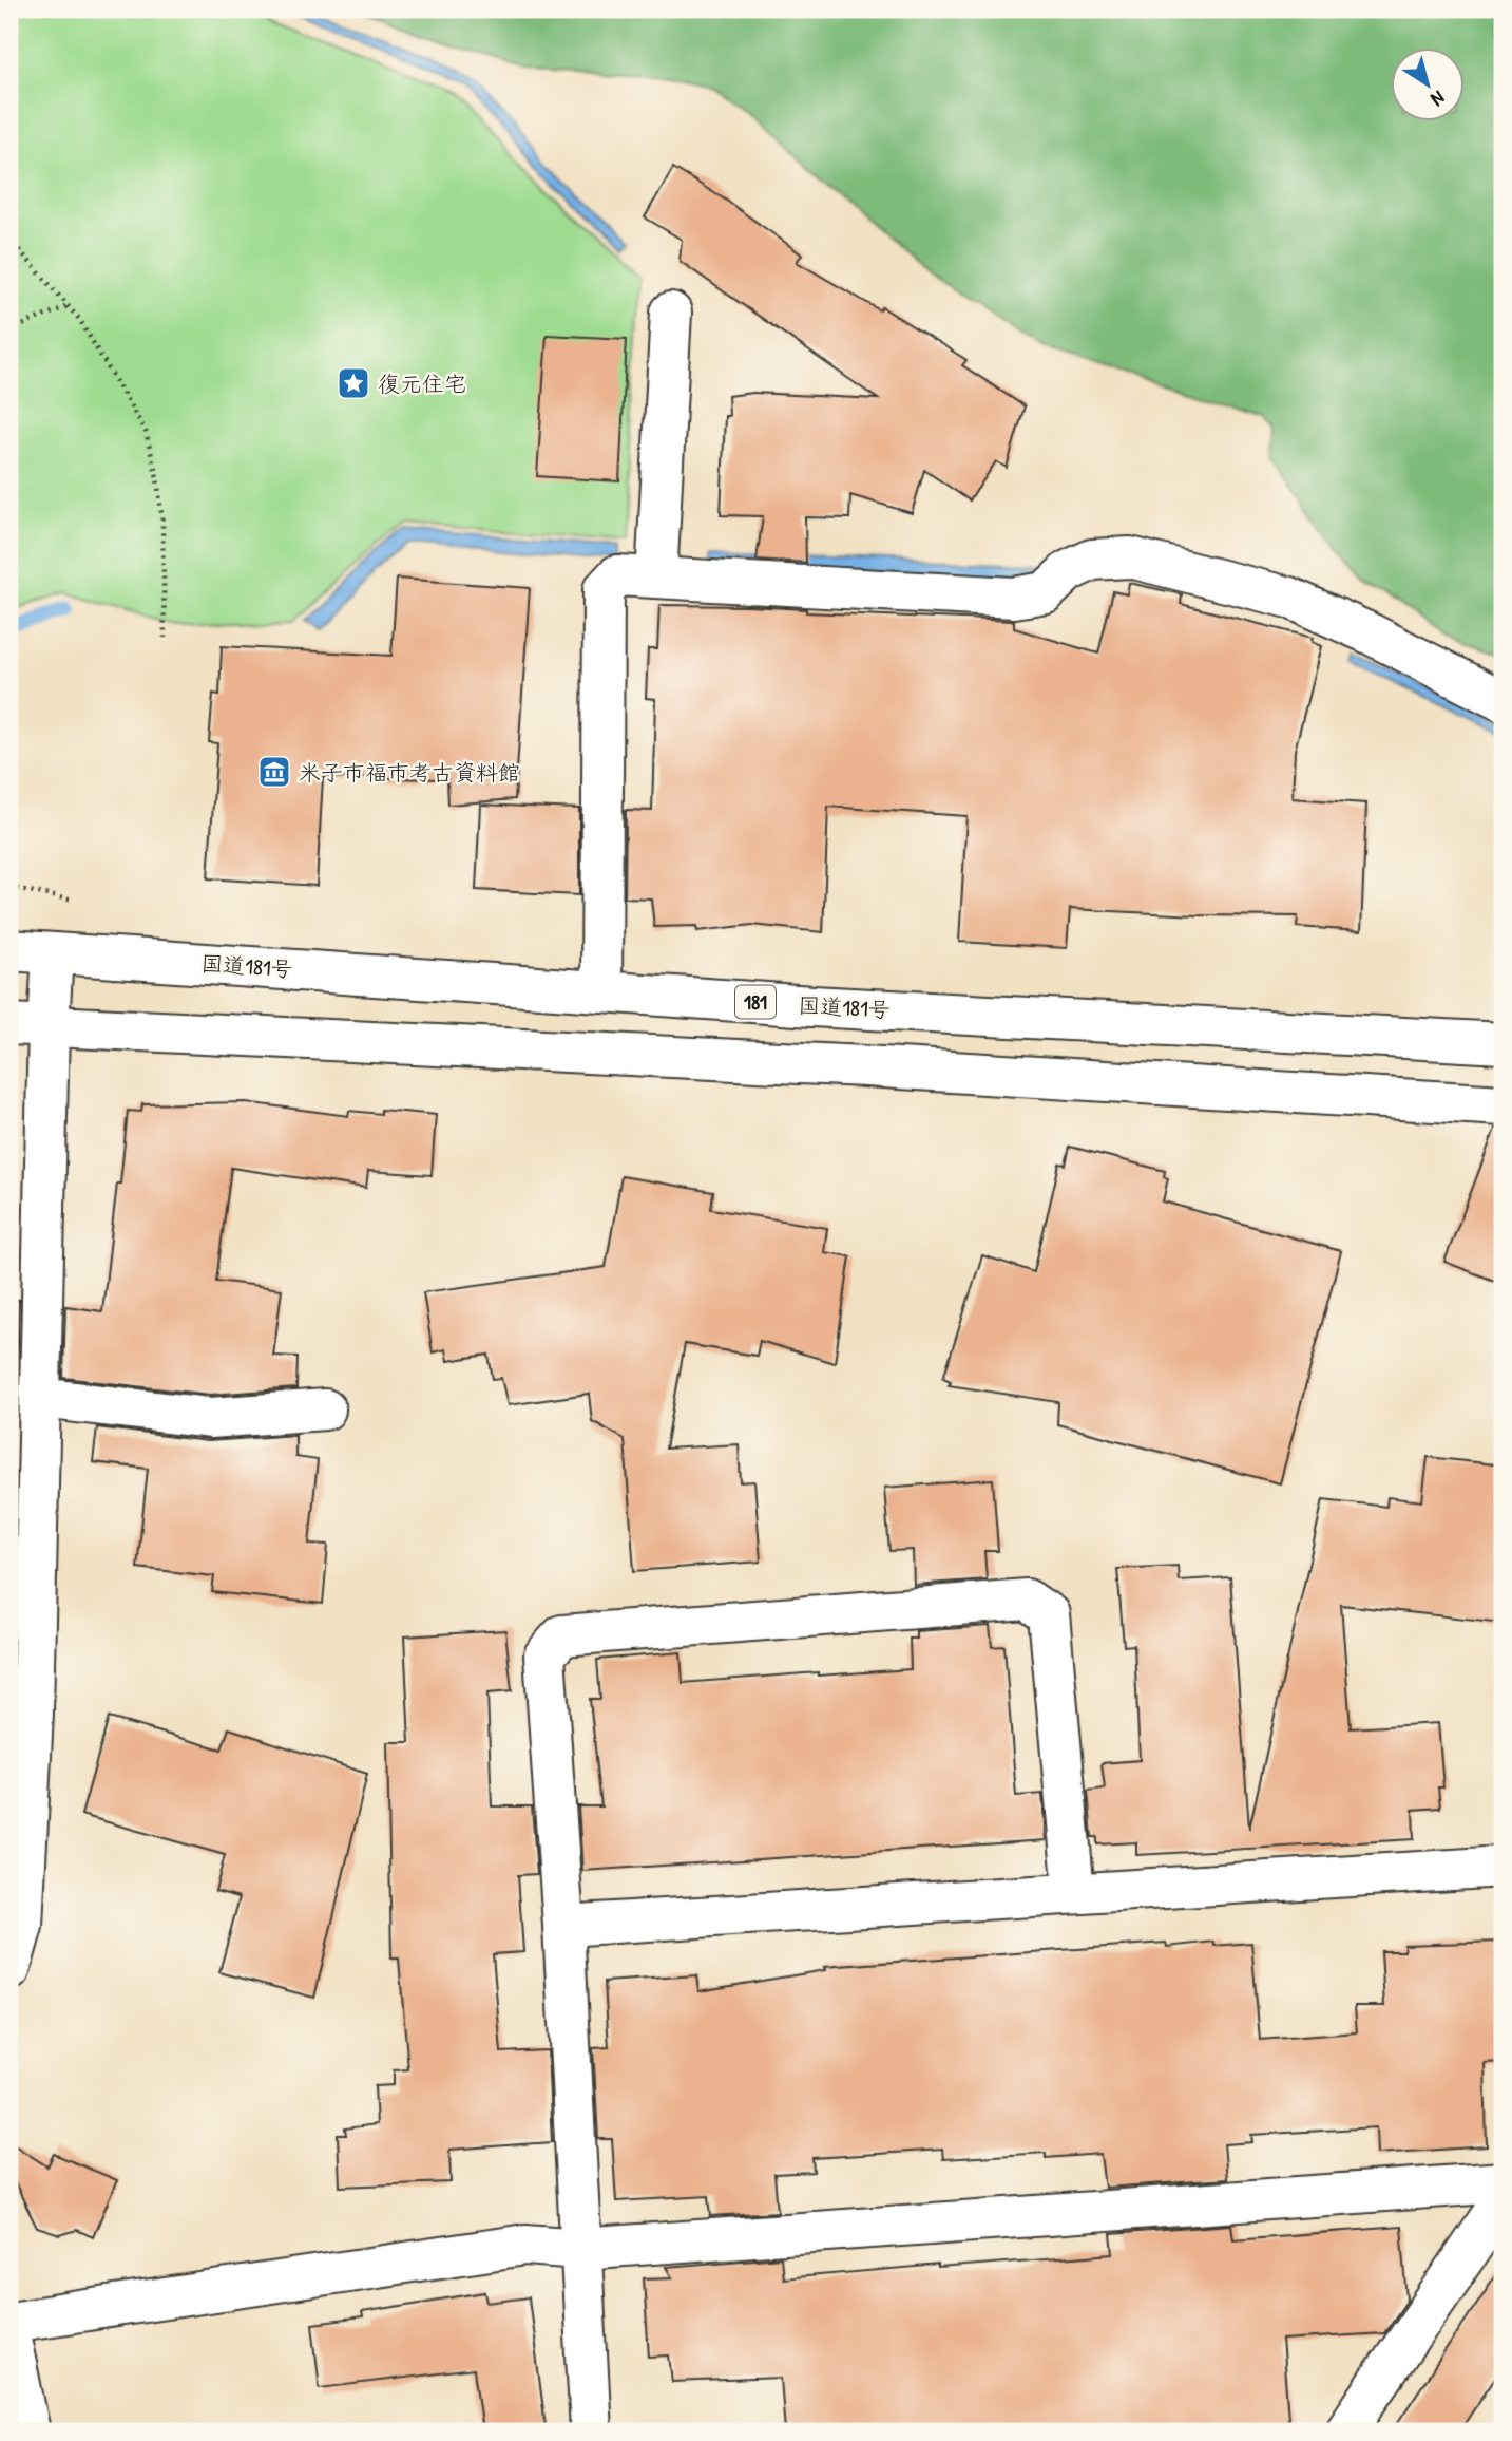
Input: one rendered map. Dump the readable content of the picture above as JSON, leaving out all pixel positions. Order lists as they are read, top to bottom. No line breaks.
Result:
{"streets":{"main road":["国道181号","181"]},"places":{"place":["復元住宅"],"museum":["米子市福市考古資料館"]},"north":"bottom right"}
